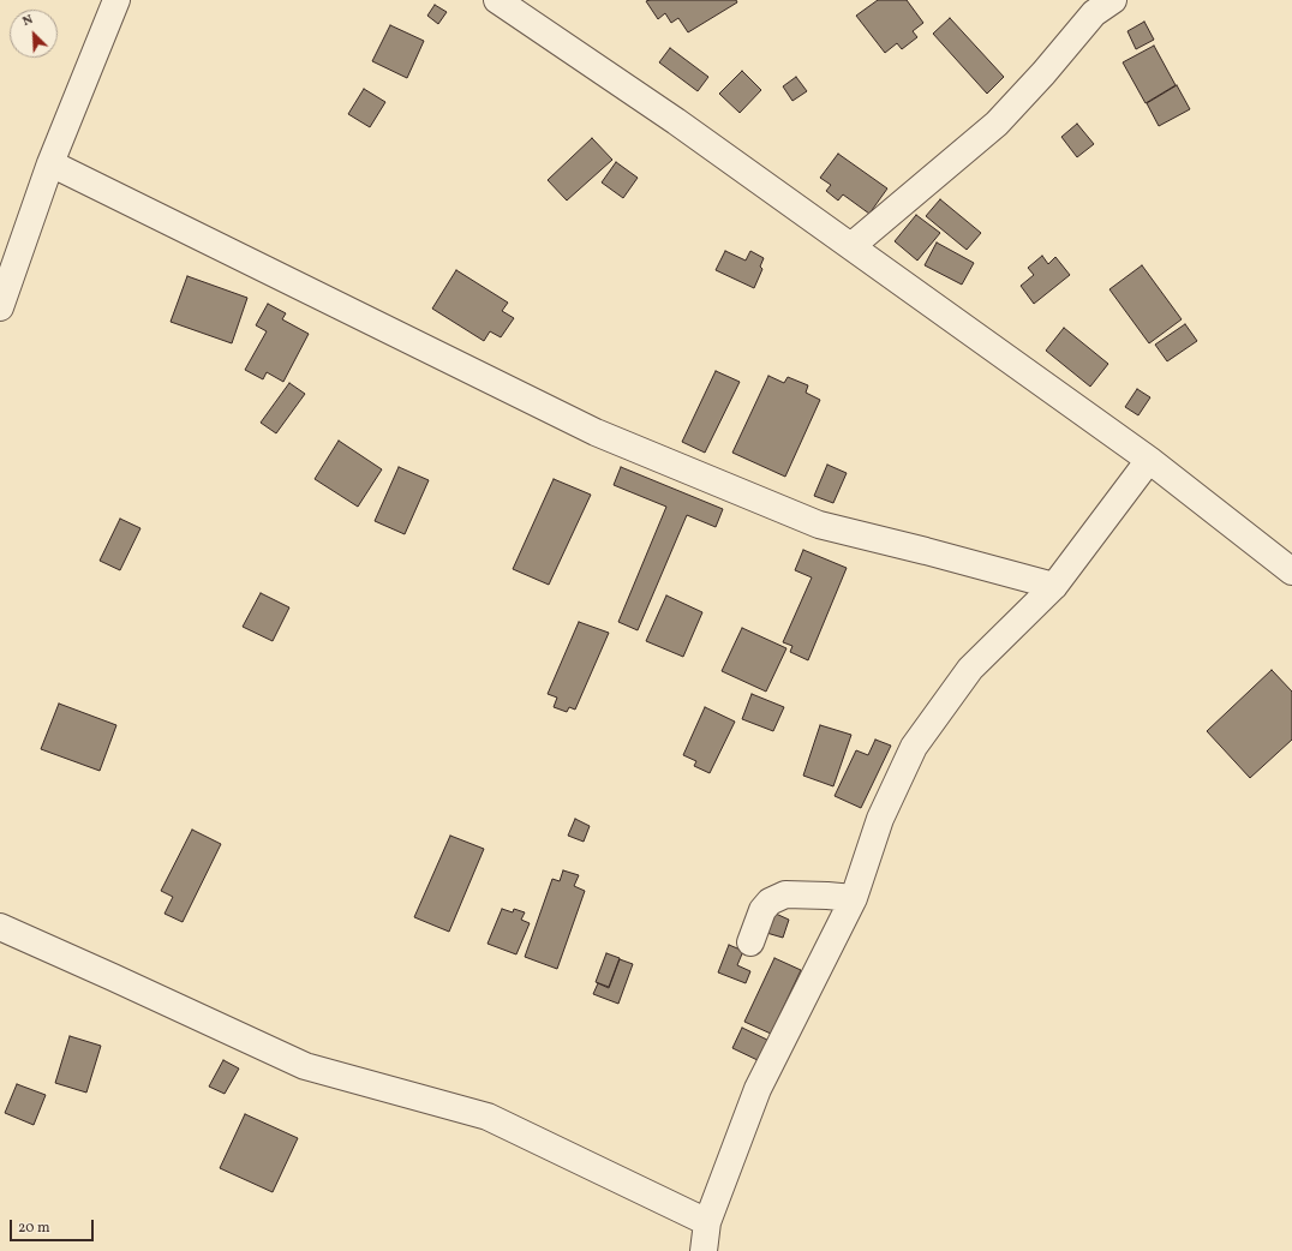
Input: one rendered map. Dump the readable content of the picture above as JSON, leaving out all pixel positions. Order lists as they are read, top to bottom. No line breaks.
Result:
{"scale_bar":"20 m","north":"top left"}
